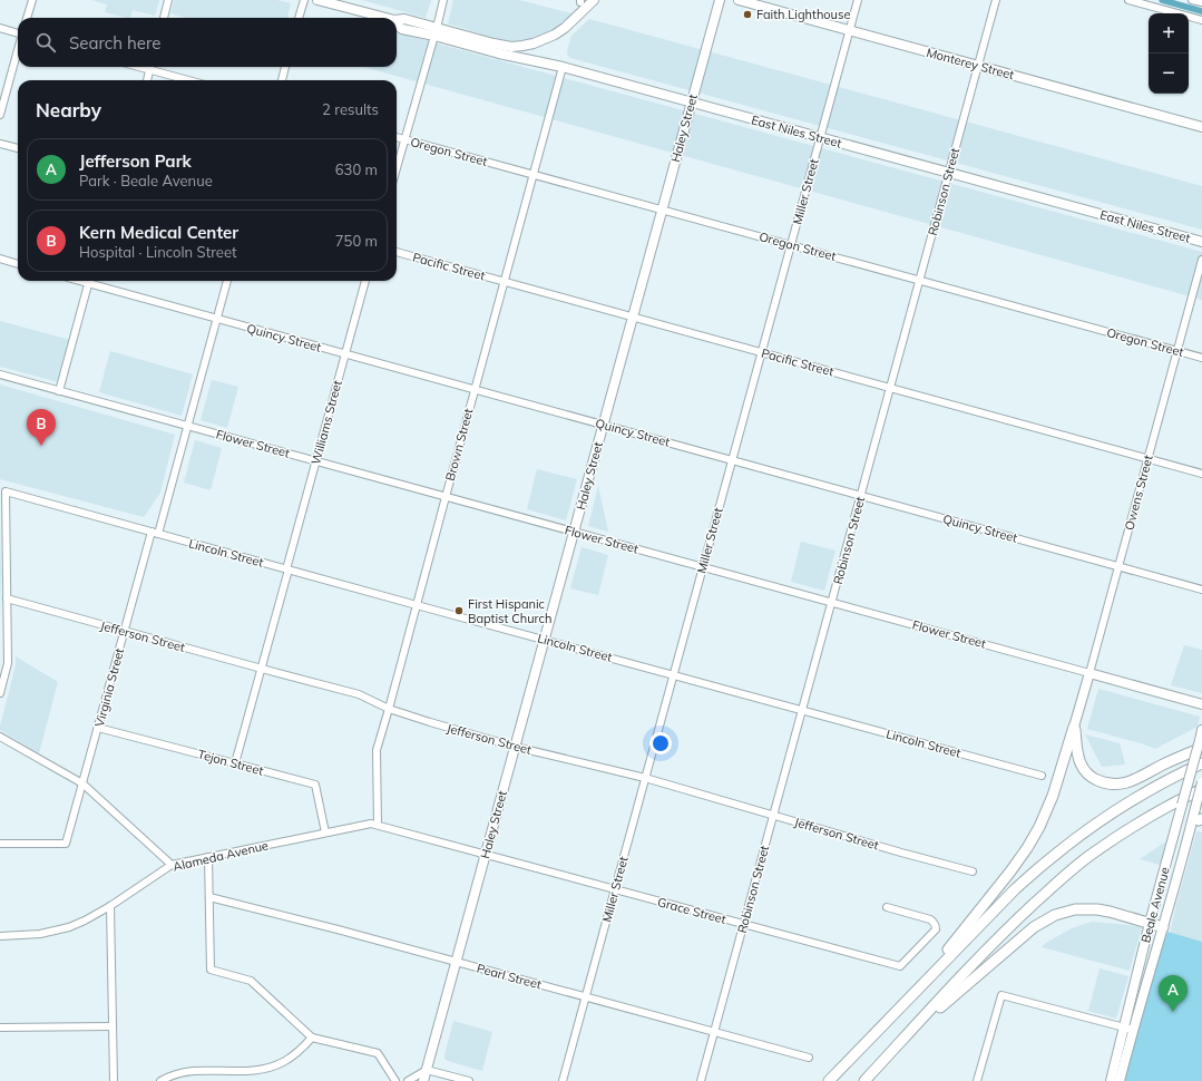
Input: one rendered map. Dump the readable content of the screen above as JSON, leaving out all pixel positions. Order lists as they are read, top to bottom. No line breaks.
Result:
{"streets":{"main road":["Monterey Street","Haley Street","East Niles Street","Flower Street","Owens Street","Beale Avenue"],"street":["Oregon Street","Miller Street","Robinson Street","Pacific Street","Quincy Street","Williams Street","Brown Street","Lincoln Street","Jefferson Street","Virginia Street","Tejon Street","Alameda Avenue","Grace Street","Pearl Street"]},"crossings":[["Monterey Street","Miller Street"],["Monterey Street","Robinson Street"],["Haley Street","East Niles Street"],["Haley Street","Oregon Street"],["Haley Street","Pacific Street"],["Haley Street","Quincy Street"],["Haley Street","Flower Street"],["Haley Street","Lincoln Street"],["Haley Street","Jefferson Street"],["Haley Street","Grace Street"],["Haley Street","Pearl Street"],["East Niles Street","Miller Street"],["East Niles Street","Robinson Street"],["East Niles Street","Brown Street"],["Oregon Street","Miller Street"],["Oregon Street","Robinson Street"],["Oregon Street","Brown Street"],["Oregon Street","Owens Street"],["Miller Street","Pacific Street"],["Miller Street","Quincy Street"],["Miller Street","Flower Street"],["Miller Street","Lincoln Street"],["Miller Street","Jefferson Street"],["Miller Street","Grace Street"],["Miller Street","Pearl Street"],["Robinson Street","Pacific Street"],["Robinson Street","Quincy Street"],["Robinson Street","Flower Street"],["Robinson Street","Lincoln Street"],["Robinson Street","Jefferson Street"],["Robinson Street","Grace Street"],["Robinson Street","Pearl Street"],["Pacific Street","Brown Street"],["Pacific Street","Owens Street"],["Quincy Street","Williams Street"],["Quincy Street","Brown Street"],["Quincy Street","Owens Street"],["Quincy Street","Virginia Street"],["Williams Street","Flower Street"],["Williams Street","Lincoln Street"],["Williams Street","Jefferson Street"],["Williams Street","Tejon Street"],["Flower Street","Brown Street"],["Flower Street","Owens Street"],["Flower Street","Virginia Street"],["Brown Street","Lincoln Street"],["Brown Street","Jefferson Street"],["Brown Street","Alameda Avenue"],["Brown Street","Grace Street"],["Lincoln Street","Jefferson Street"],["Lincoln Street","Virginia Street"],["Jefferson Street","Virginia Street"],["Virginia Street","Tejon Street"],["Tejon Street","Alameda Avenue"],["Alameda Avenue","Grace Street"]],"places":["Faith Lighthouse","First Hispanic Baptist Church"],"page":{"map_buttons":["+","−"],"search":"Search here","heading":["Nearby","2 results"],"list":[{"mark":"A","name":"Jefferson Park","note":"Park · Beale Avenue","value":"630 m"},{"mark":"B","name":"Kern Medical Center","note":"Hospital · Lincoln Street","value":"750 m"}],"pins":["B","A"]}}
